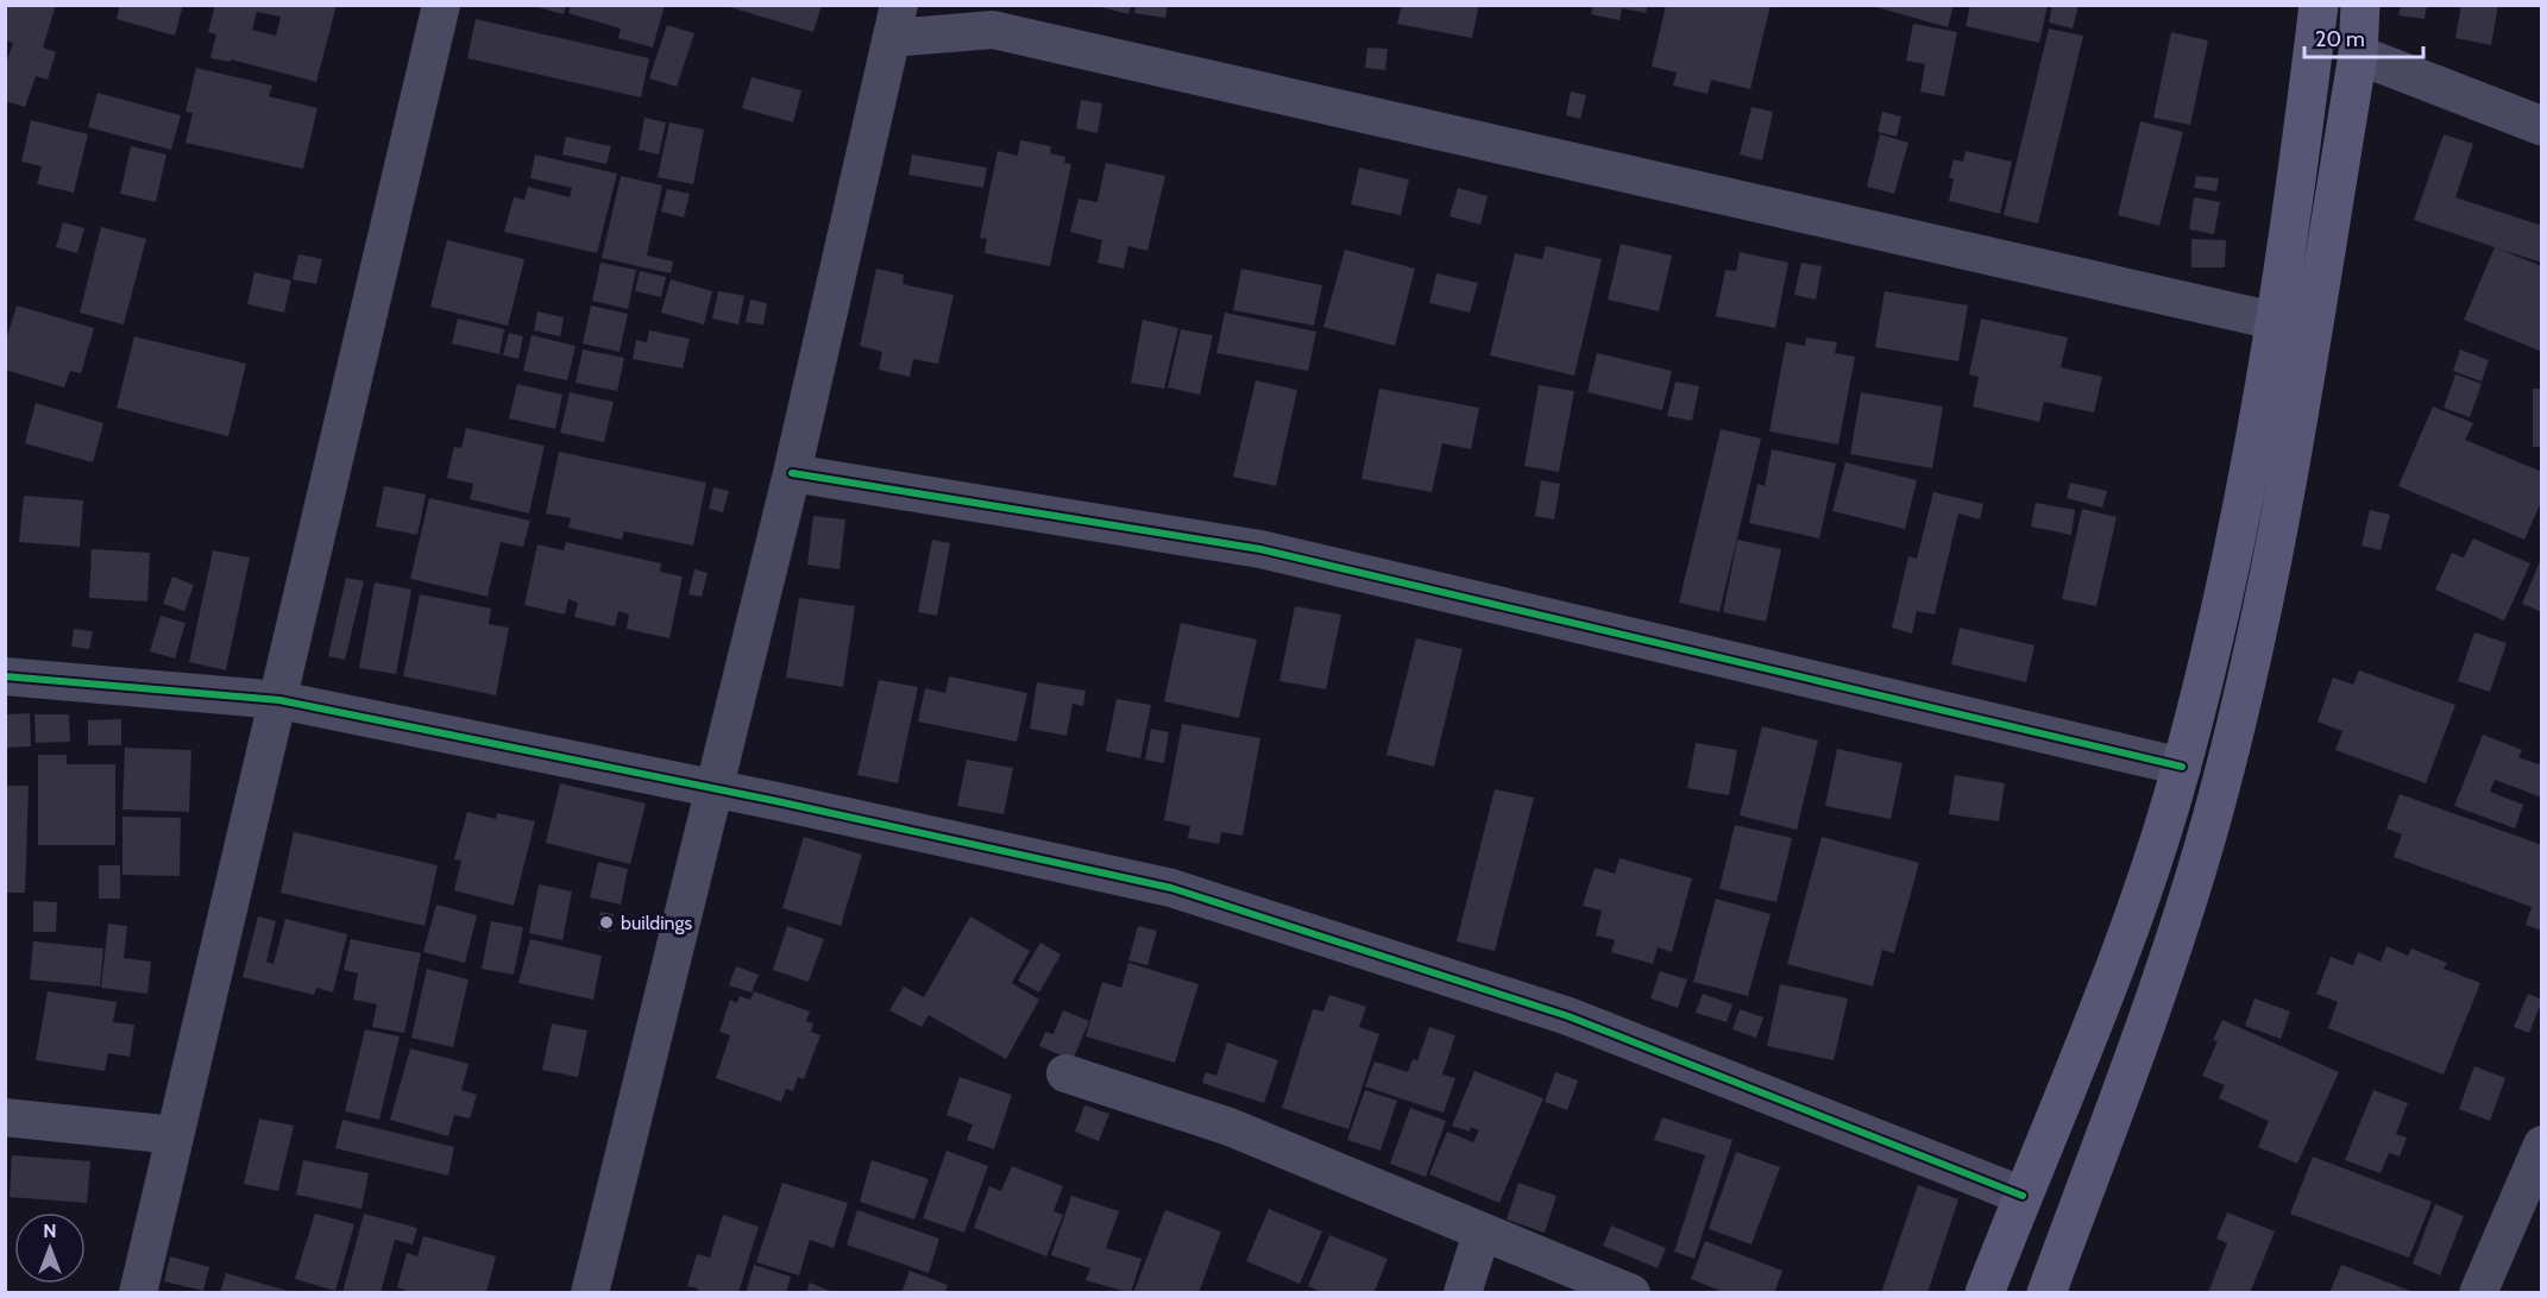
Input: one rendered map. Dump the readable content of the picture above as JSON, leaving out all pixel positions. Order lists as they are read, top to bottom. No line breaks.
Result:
{"places":["buildings"],"scale_bar":"20 m","north":"top"}
